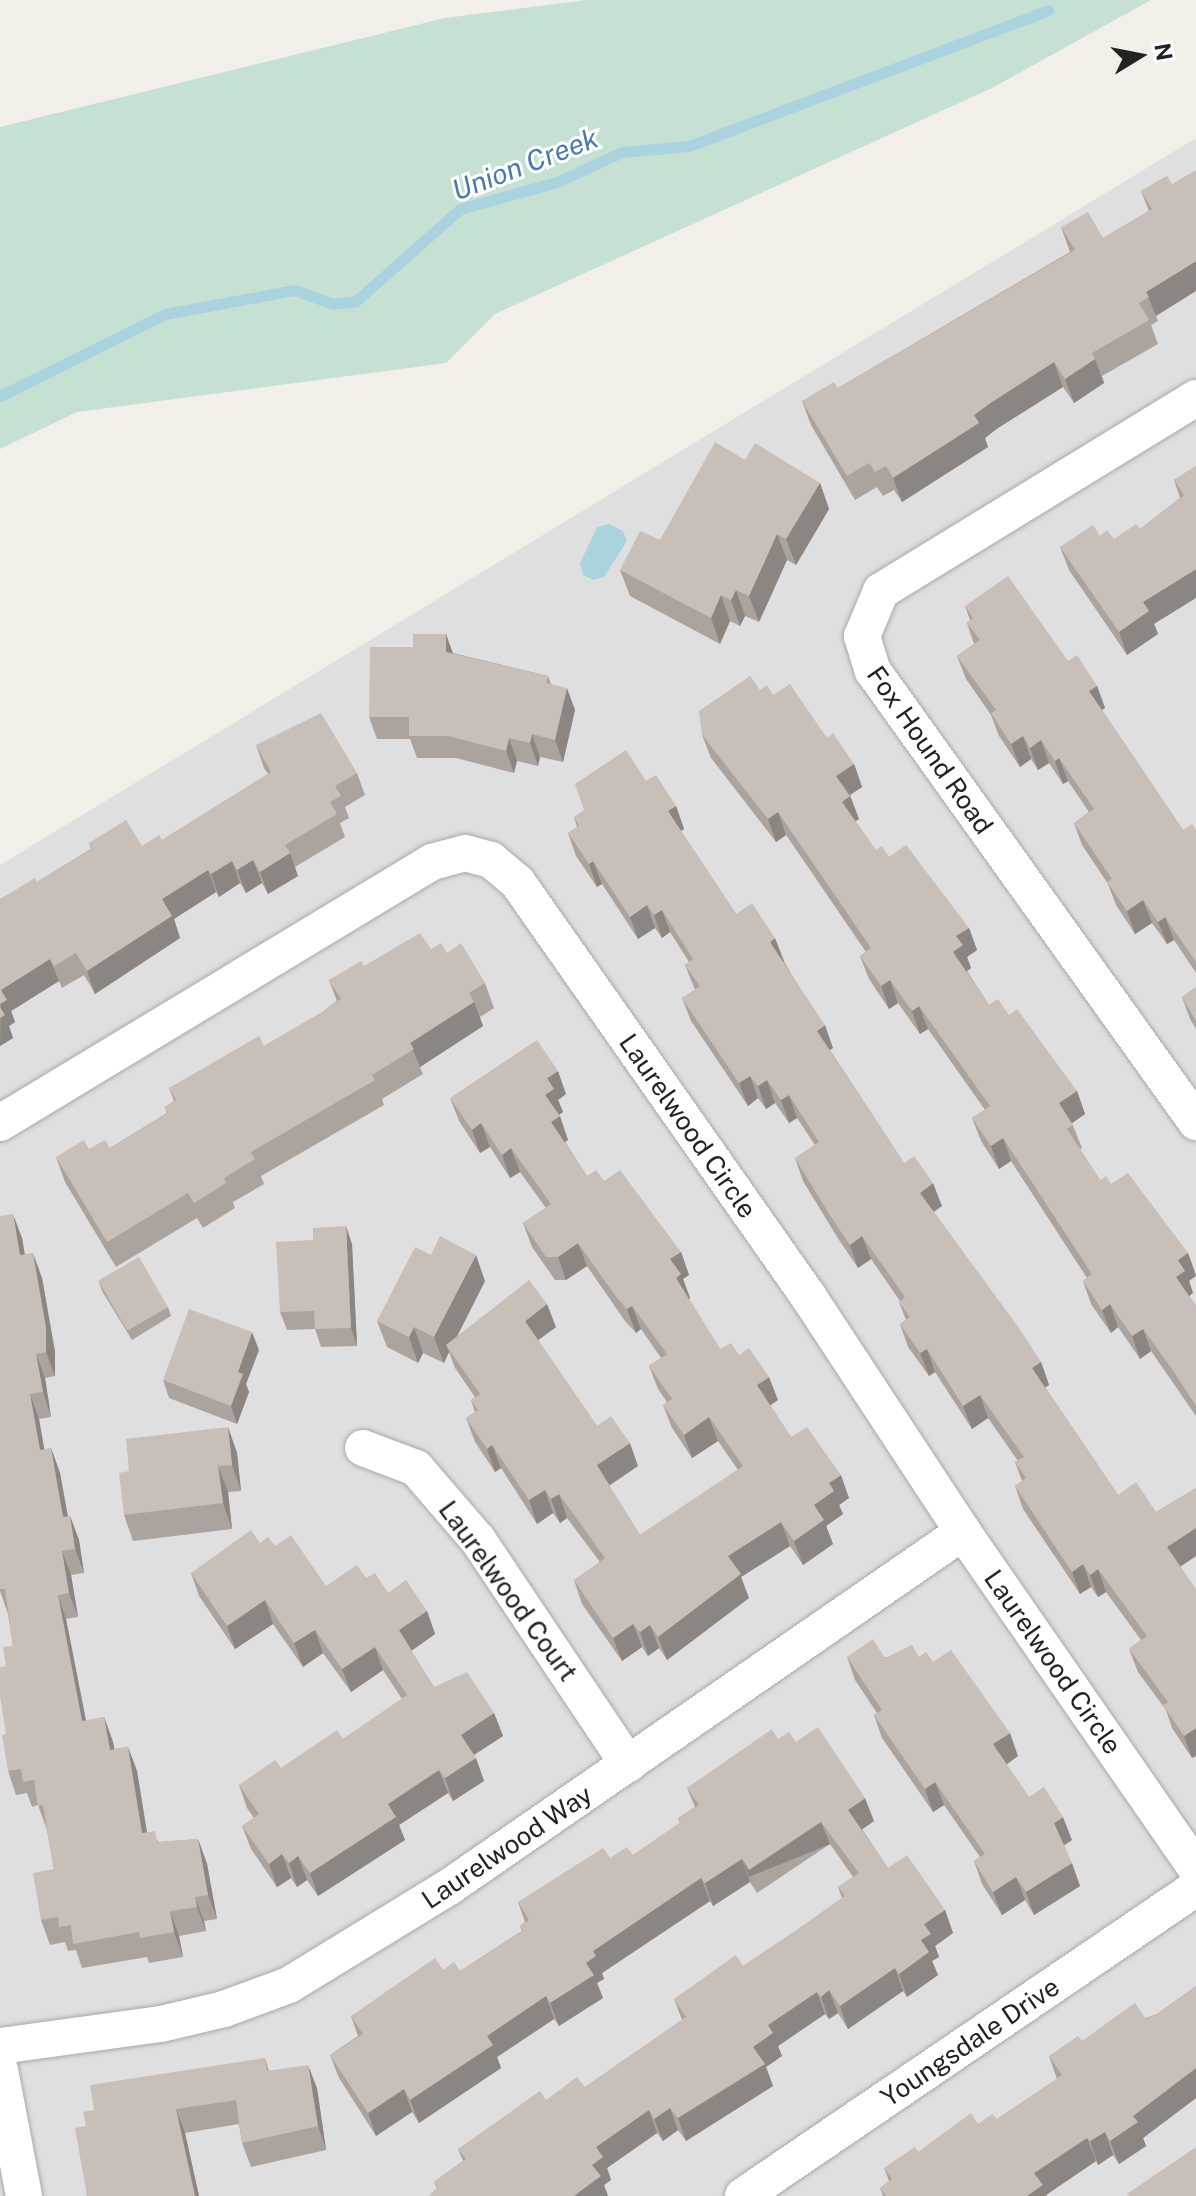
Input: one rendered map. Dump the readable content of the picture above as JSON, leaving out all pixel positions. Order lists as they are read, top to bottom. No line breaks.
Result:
{"streets":{"street":["Fox Hound Road","Laurelwood Circle","Laurelwood Court","Laurelwood Way","Youngsdale Drive"]},"crossings":[["Laurelwood Circle","Laurelwood Way"],["Laurelwood Court","Laurelwood Way"]],"water":["Union Creek"],"north":"right"}
